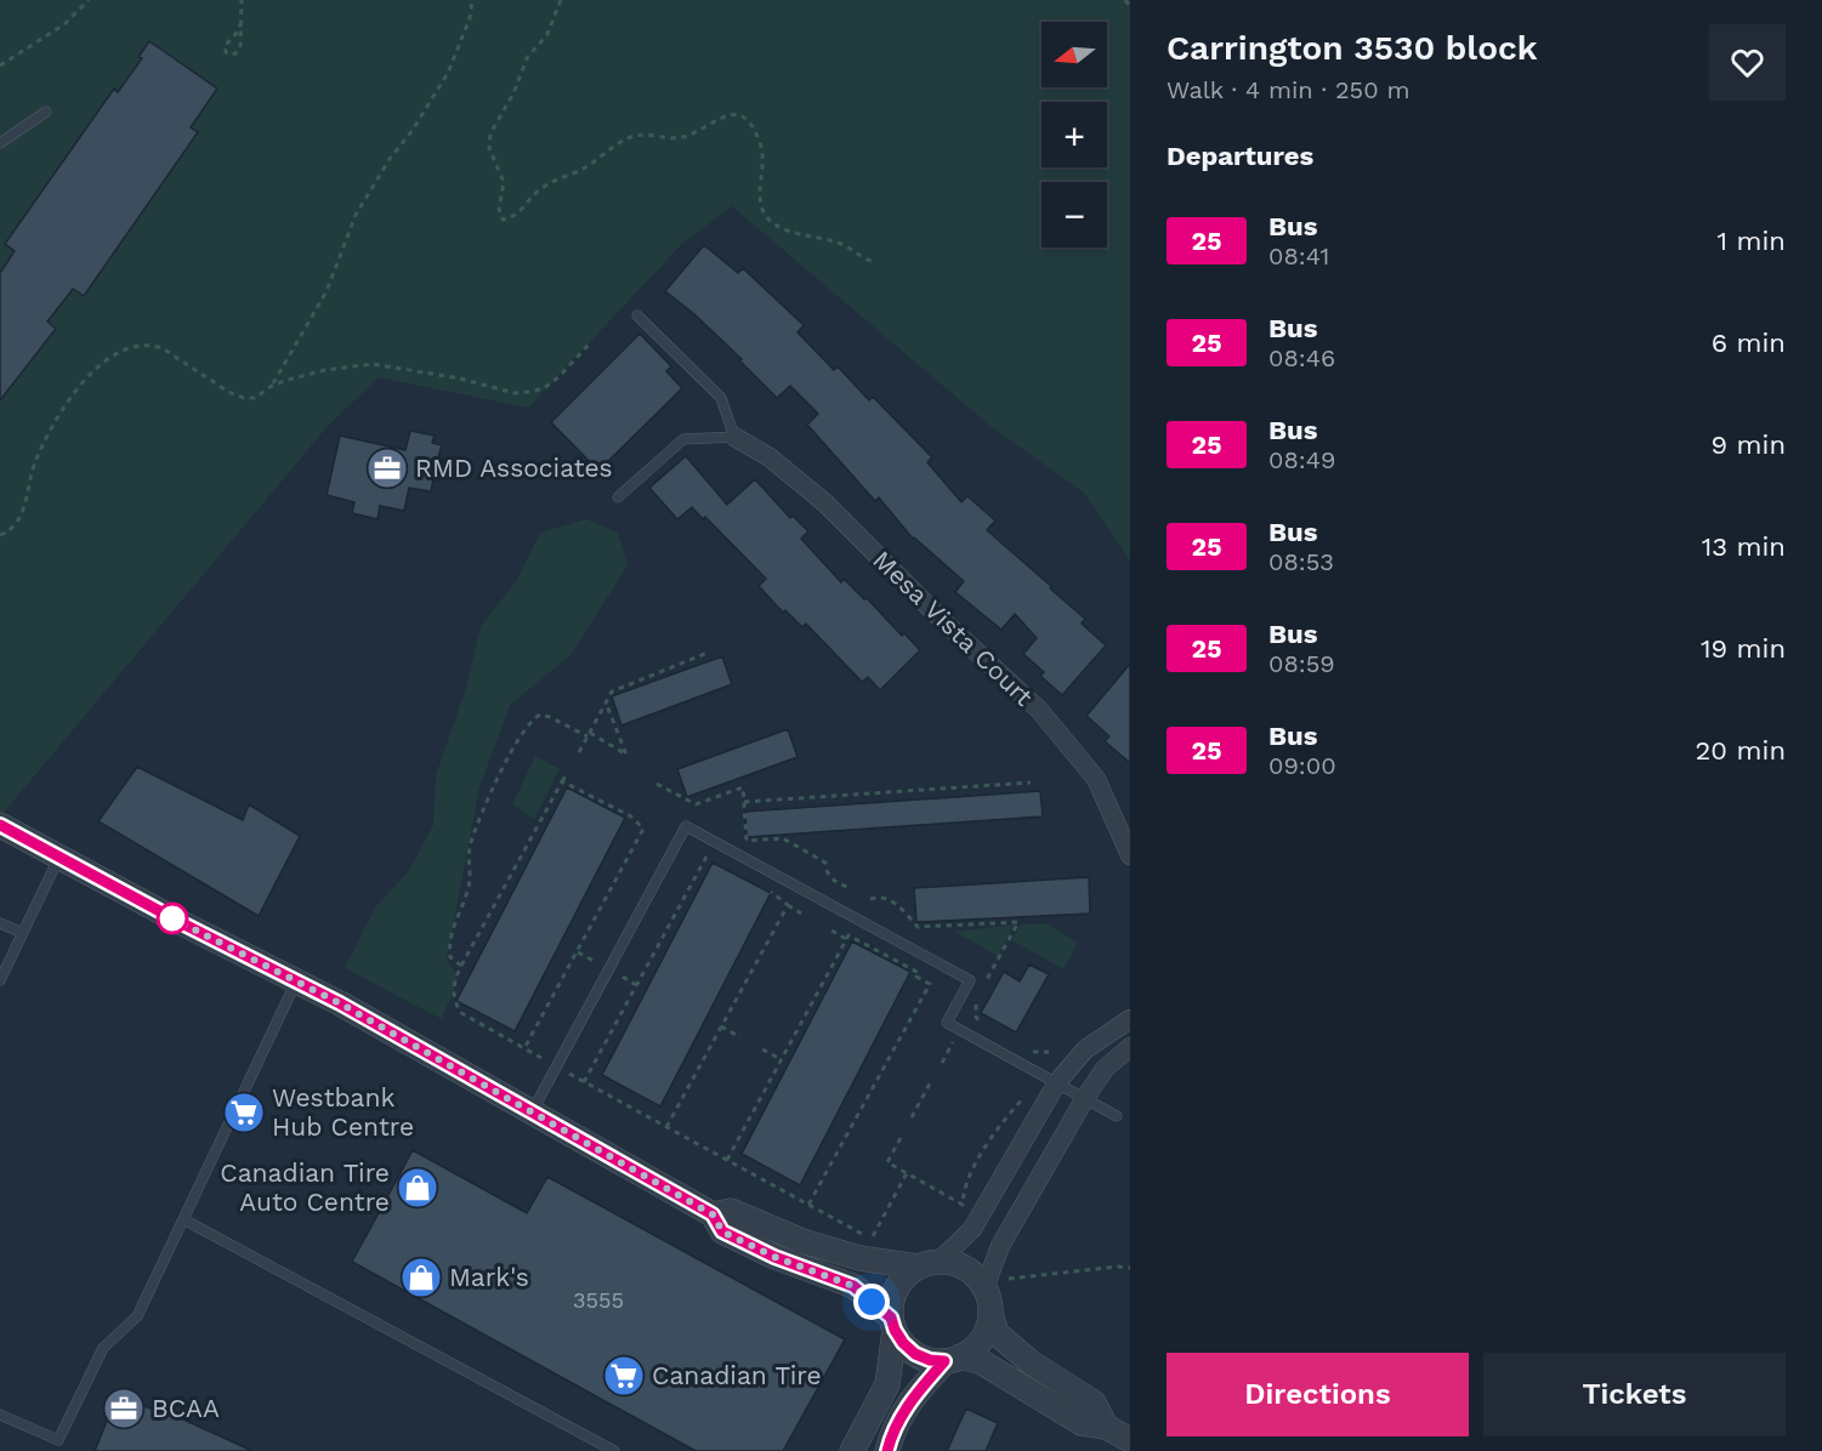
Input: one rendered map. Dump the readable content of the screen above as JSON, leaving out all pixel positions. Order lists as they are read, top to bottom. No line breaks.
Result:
{"streets":{"street":["Mesa Vista Court"]},"places":{"office":["RMD Associates","BCAA"],"supermarket":["Westbank Hub Centre","Canadian Tire"],"shop":["Canadian Tire Auto Centre","Mark's"]},"lines":["bus line 25"],"house_numbers":["3555"],"north":"left","page":{"heading":[["Carrington 3530 block","Walk · 4 min · 250 m"],"Departures"],"map_buttons":["+","−"],"list":[{"mark":"25","name":"Bus","note":"08:41","value":"1 min"},{"mark":"25","name":"Bus","note":"08:46","value":"6 min"},{"mark":"25","name":"Bus","note":"08:49","value":"9 min"},{"mark":"25","name":"Bus","note":"08:53","value":"13 min"},{"mark":"25","name":"Bus","note":"08:59","value":"19 min"},{"mark":"25","name":"Bus","note":"09:00","value":"20 min"}],"buttons":["Directions","Tickets"]}}
